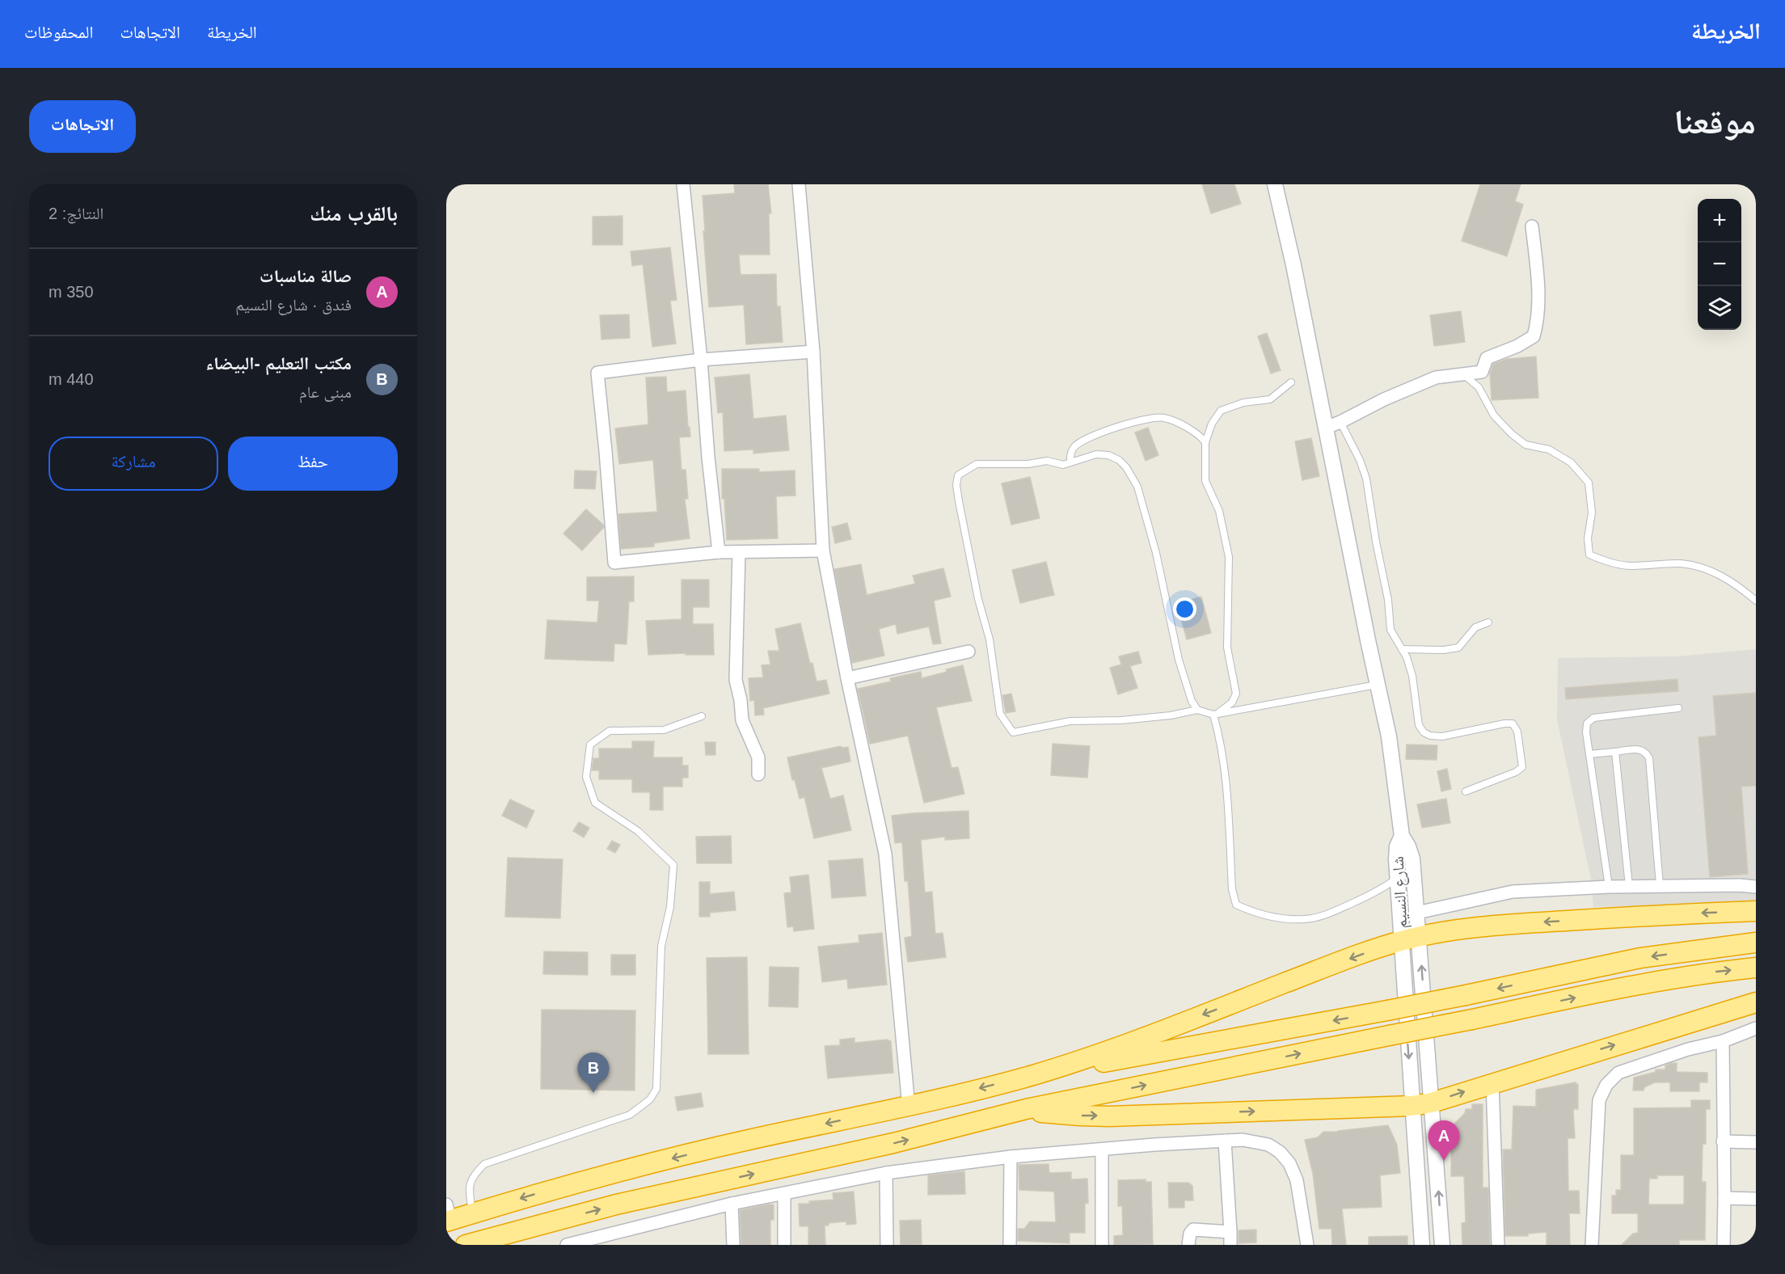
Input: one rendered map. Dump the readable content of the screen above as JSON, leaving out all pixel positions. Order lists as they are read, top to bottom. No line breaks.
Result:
{"streets":{"street":["شارع النسيم"]},"page":{"header":"الخريطة","nav":["الخريطة","الاتجاهات","المحفوظات"],"title":"موقعنا","buttons":["الاتجاهات",["حفظ","مشاركة"]],"heading":["بالقرب منك","النتائج: 2"],"map_buttons":["+","−"],"list":[{"mark":"A","name":"صالة مناسبات","note":"فندق · شارع النسيم","value":"350 m"},{"mark":"B","name":"مكتب التعليم -البيضاء","note":"مبنى عام","value":"440 m"}],"pins":["B","A"]}}
